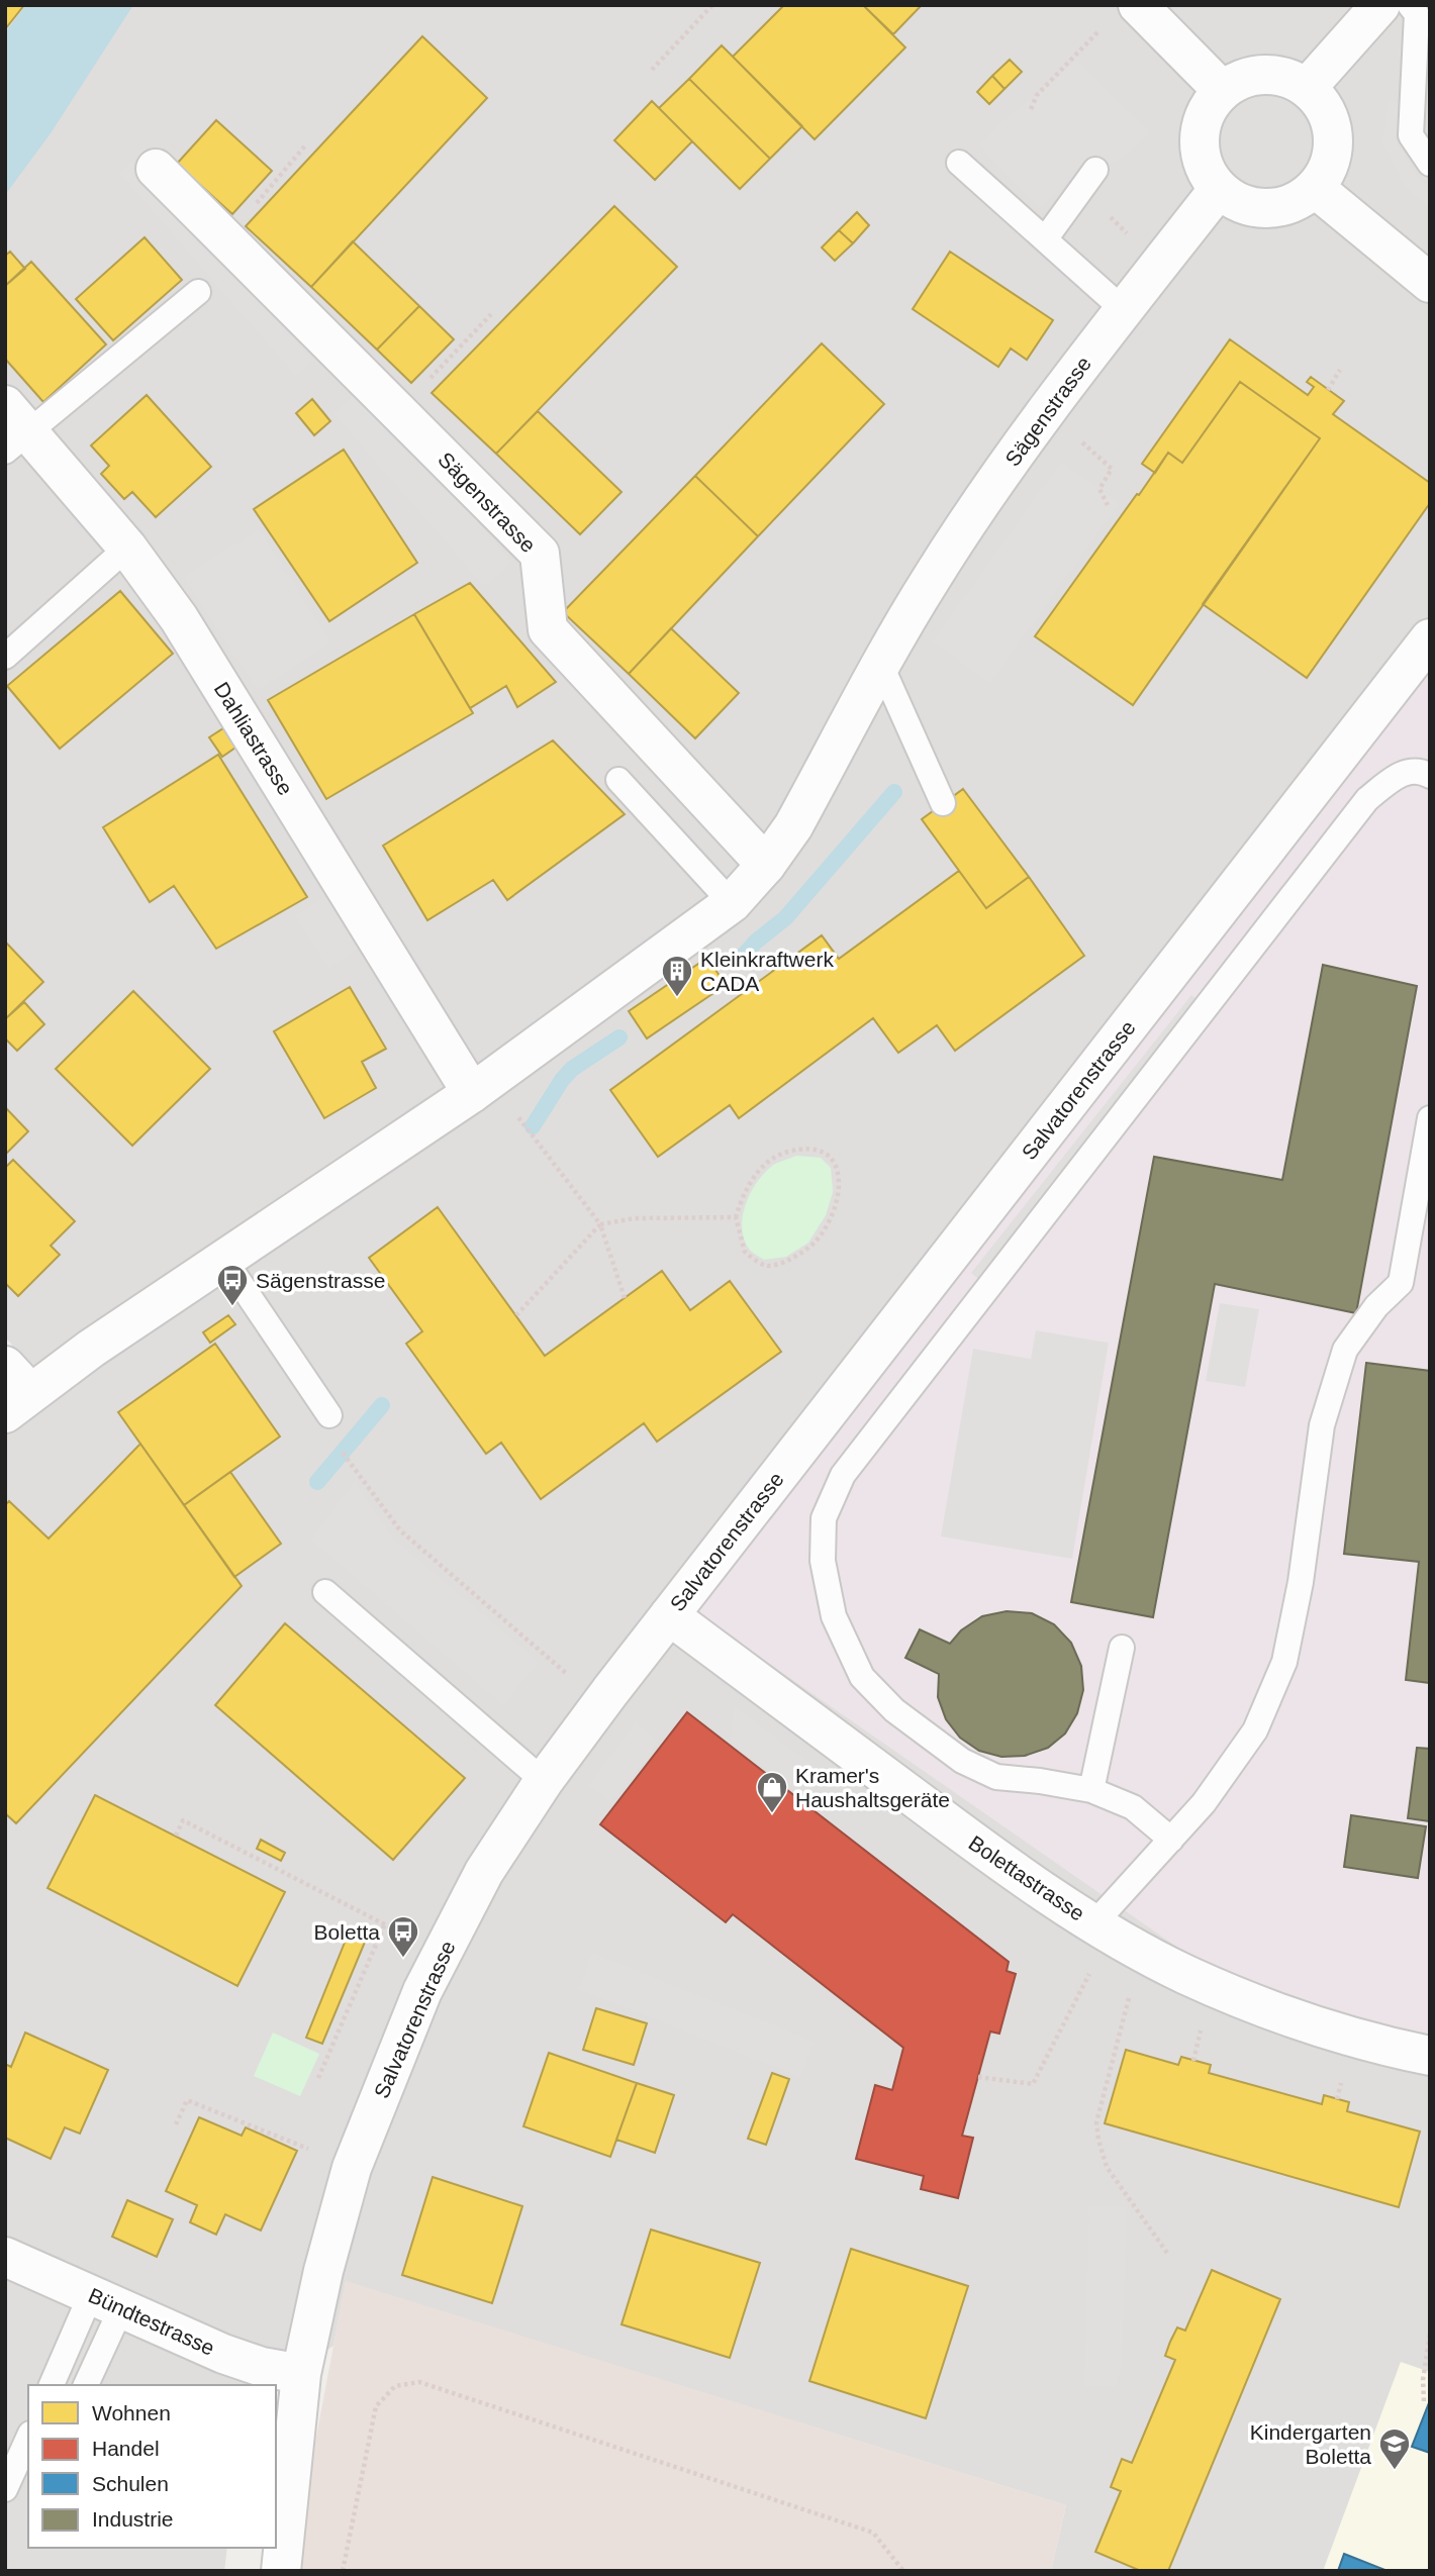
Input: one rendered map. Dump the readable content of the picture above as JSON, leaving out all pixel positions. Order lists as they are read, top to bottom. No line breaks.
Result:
{"streets":{"street":["Sägenstrasse","Dahliastrasse","Salvatorenstrasse","Bolettastrasse","Bündtestrasse"]},"crossings":[["Sägenstrasse","Dahliastrasse"],["Salvatorenstrasse","Bolettastrasse"],["Salvatorenstrasse","Bündtestrasse"]],"places":{"building":["Kleinkraftwerk CADA"],"bus stop":["Sägenstrasse","Boletta"],"shop":["Kramer's Haushaltsgeräte"],"school or university":["Kindergarten Boletta"]},"legend":["Wohnen","Handel","Schulen","Industrie"]}
